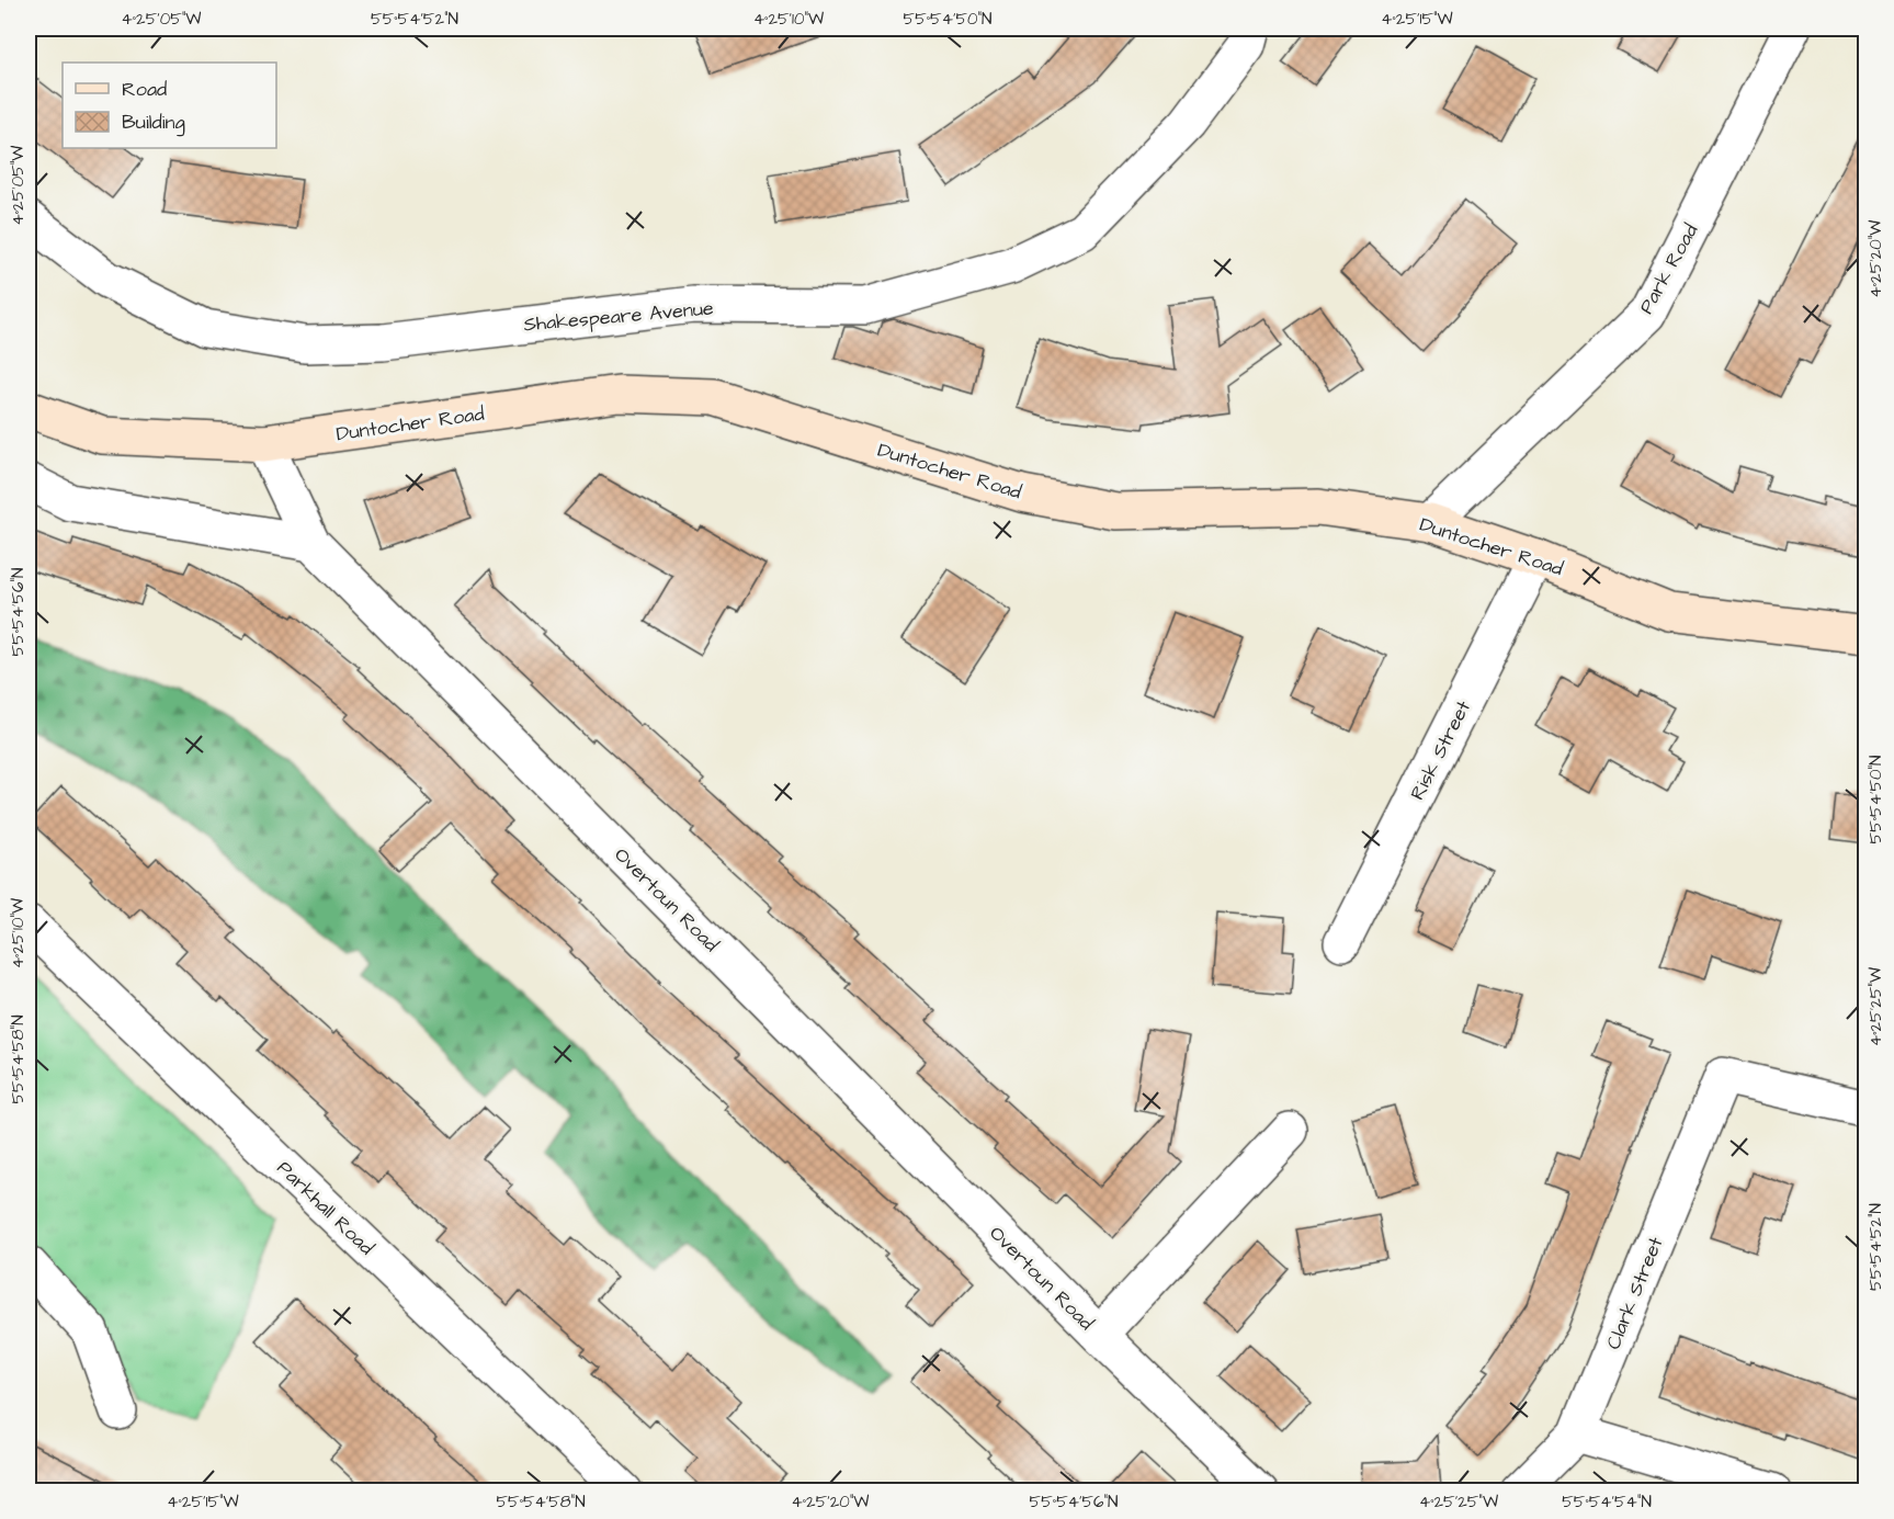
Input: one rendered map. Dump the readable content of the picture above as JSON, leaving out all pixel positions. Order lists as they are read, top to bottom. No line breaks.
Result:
{"streets":{"main road":["Duntocher Road"],"street":["Park Road","Shakespeare Avenue","Risk Street","Overtoun Road","Parkhall Road","Clark Street"]},"crossings":[["Park Road","Duntocher Road"],["Duntocher Road","Risk Street"],["Duntocher Road","Overtoun Road"]],"legend":["Road","Building"],"coordinates":["4°25'05\"W","55°54'52\"N","4°25'10\"W","55°54'50\"N","4°25'15\"W","4°25'20\"W","55°54'56\"N","4°25'25\"W","55°54'58\"N","55°54'54\"N"]}
